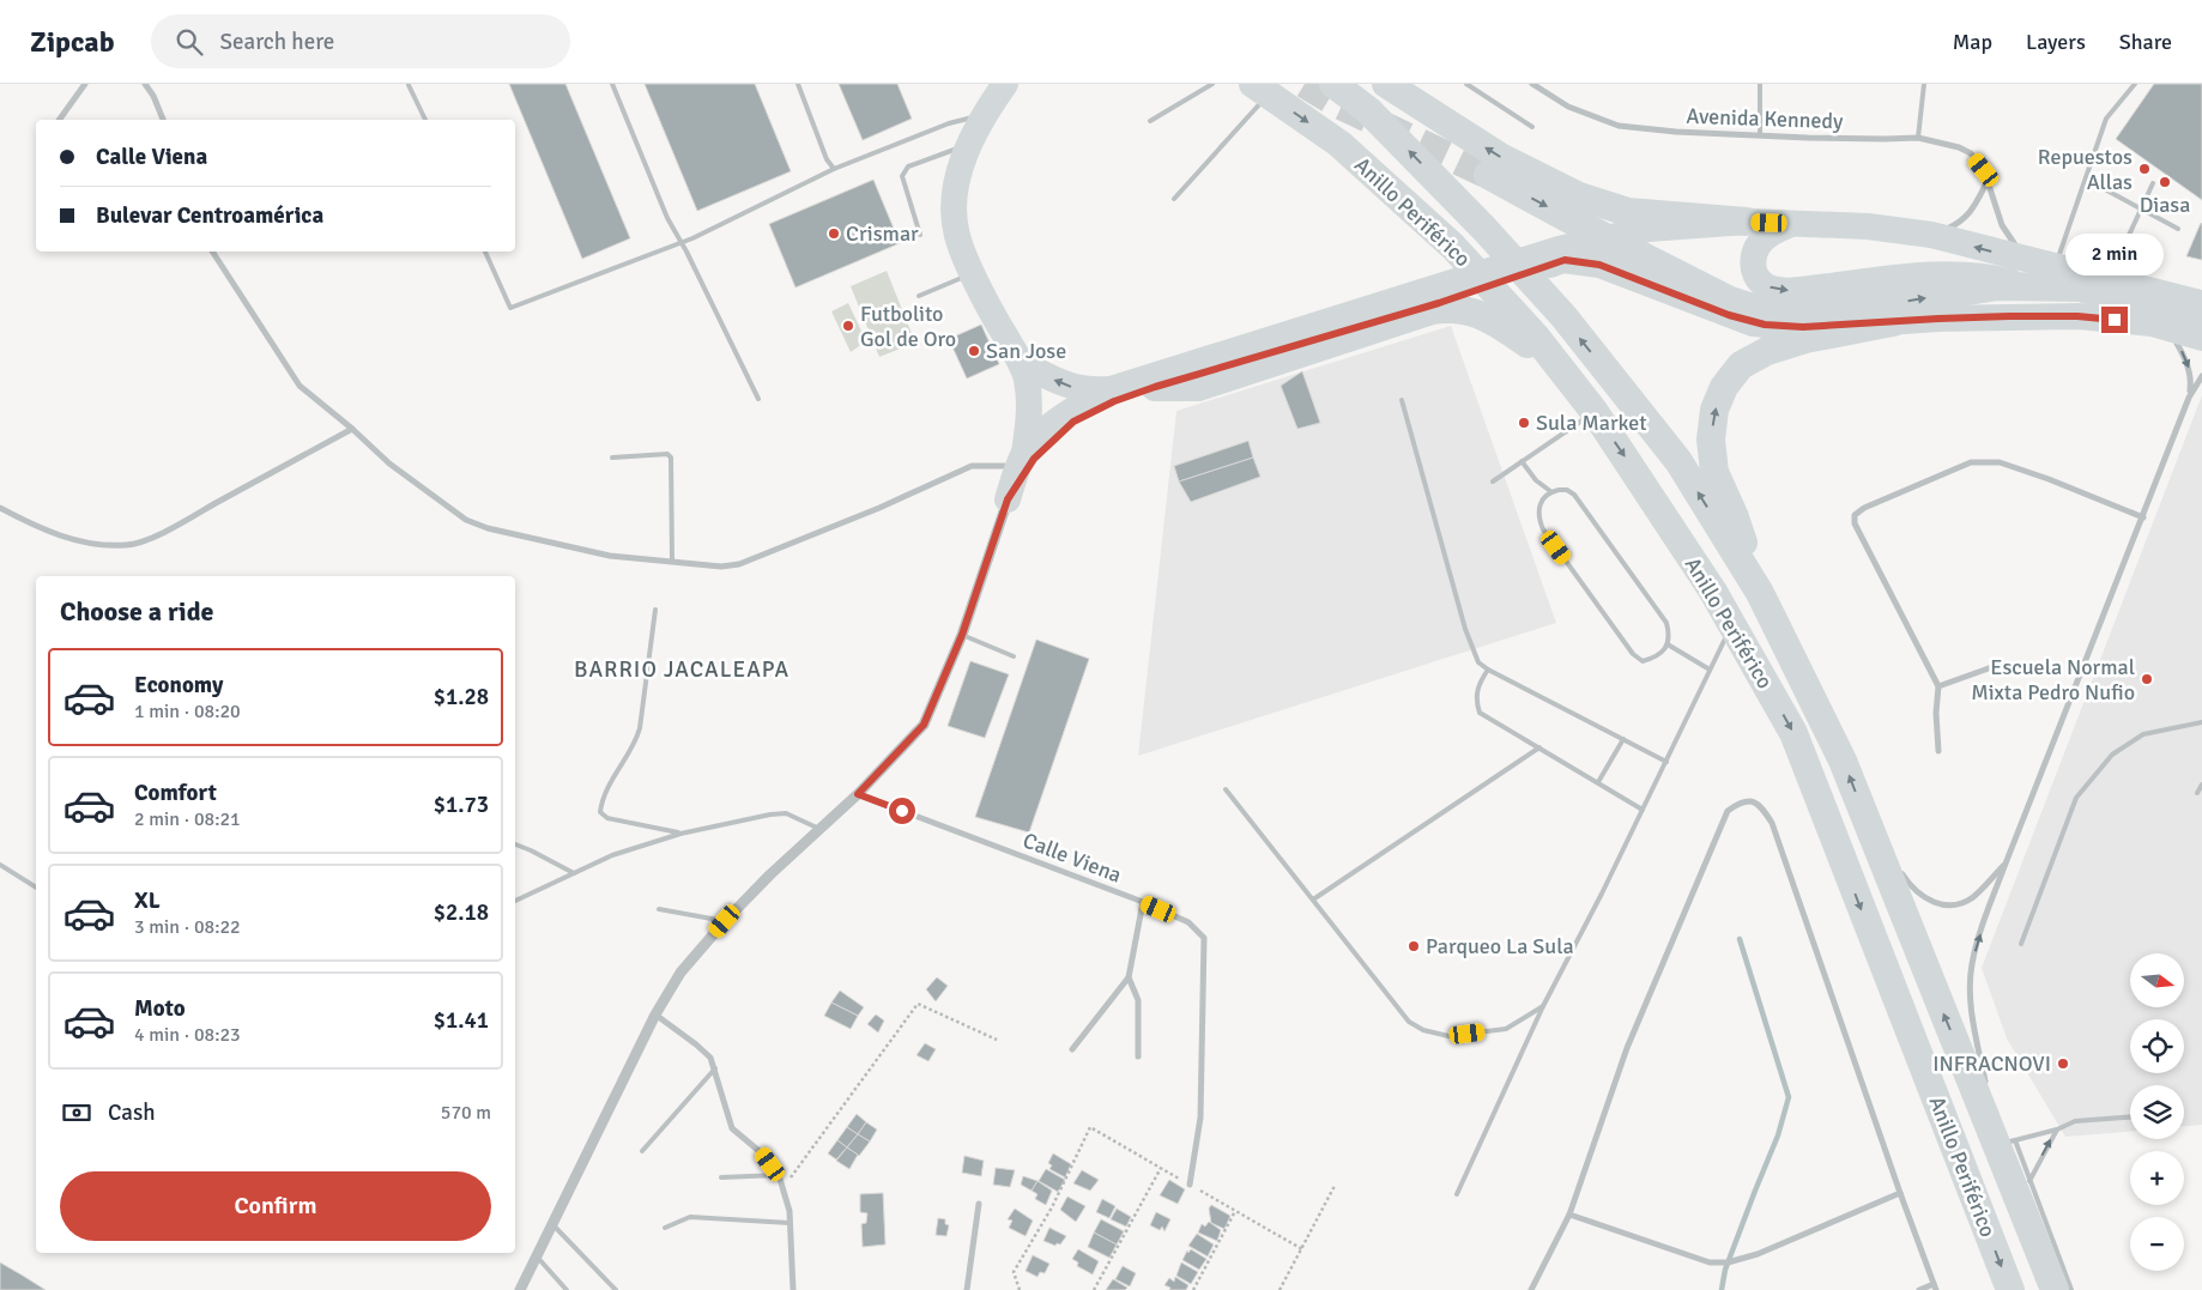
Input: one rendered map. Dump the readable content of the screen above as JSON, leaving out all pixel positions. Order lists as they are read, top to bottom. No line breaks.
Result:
{"streets":{"highway":["Anillo Periférico"],"street":["Avenida Kennedy","Calle Viena"]},"districts":["BARRIO JACALEAPA"],"places":["Repuestos Allas","Diasa","Crismar","Futbolito Gol de Oro","San Jose","Sula Market","Escuela Normal Mixta Pedro Nufio","Parqueo La Sula","INFRACNOVI"],"north":"right","page":{"header":"Zipcab","search":"Search here","nav":["Map","Layers","Share"],"banner":["Calle Viena","Bulevar Centroamérica"],"bubble":"2 min","heading":"Choose a ride","list":[{"name":"Economy","note":"1 min · 08:20","value":"$1.28"},{"name":"Comfort","note":"2 min · 08:21","value":"$1.73"},{"name":"XL","note":"3 min · 08:22","value":"$2.18"},{"name":"Moto","note":"4 min · 08:23","value":"$1.41"}],"map_buttons":["+","−"],"pay":["Cash","570 m"],"buttons":"Confirm"}}
